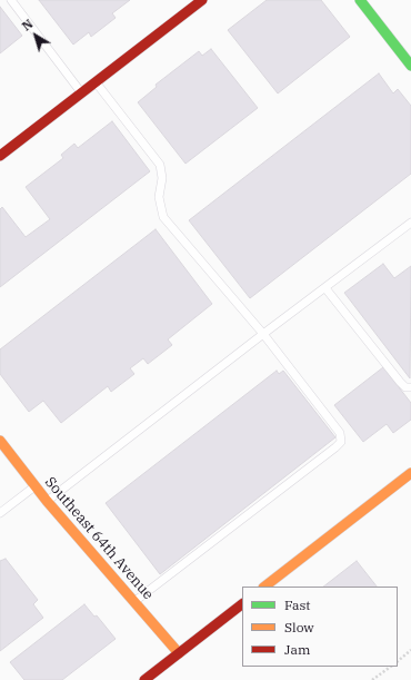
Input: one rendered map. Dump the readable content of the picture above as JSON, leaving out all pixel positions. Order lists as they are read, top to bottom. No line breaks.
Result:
{"streets":{"street":["Southeast 64th Avenue"]},"legend":["Fast","Slow","Jam"],"north":"top left"}
